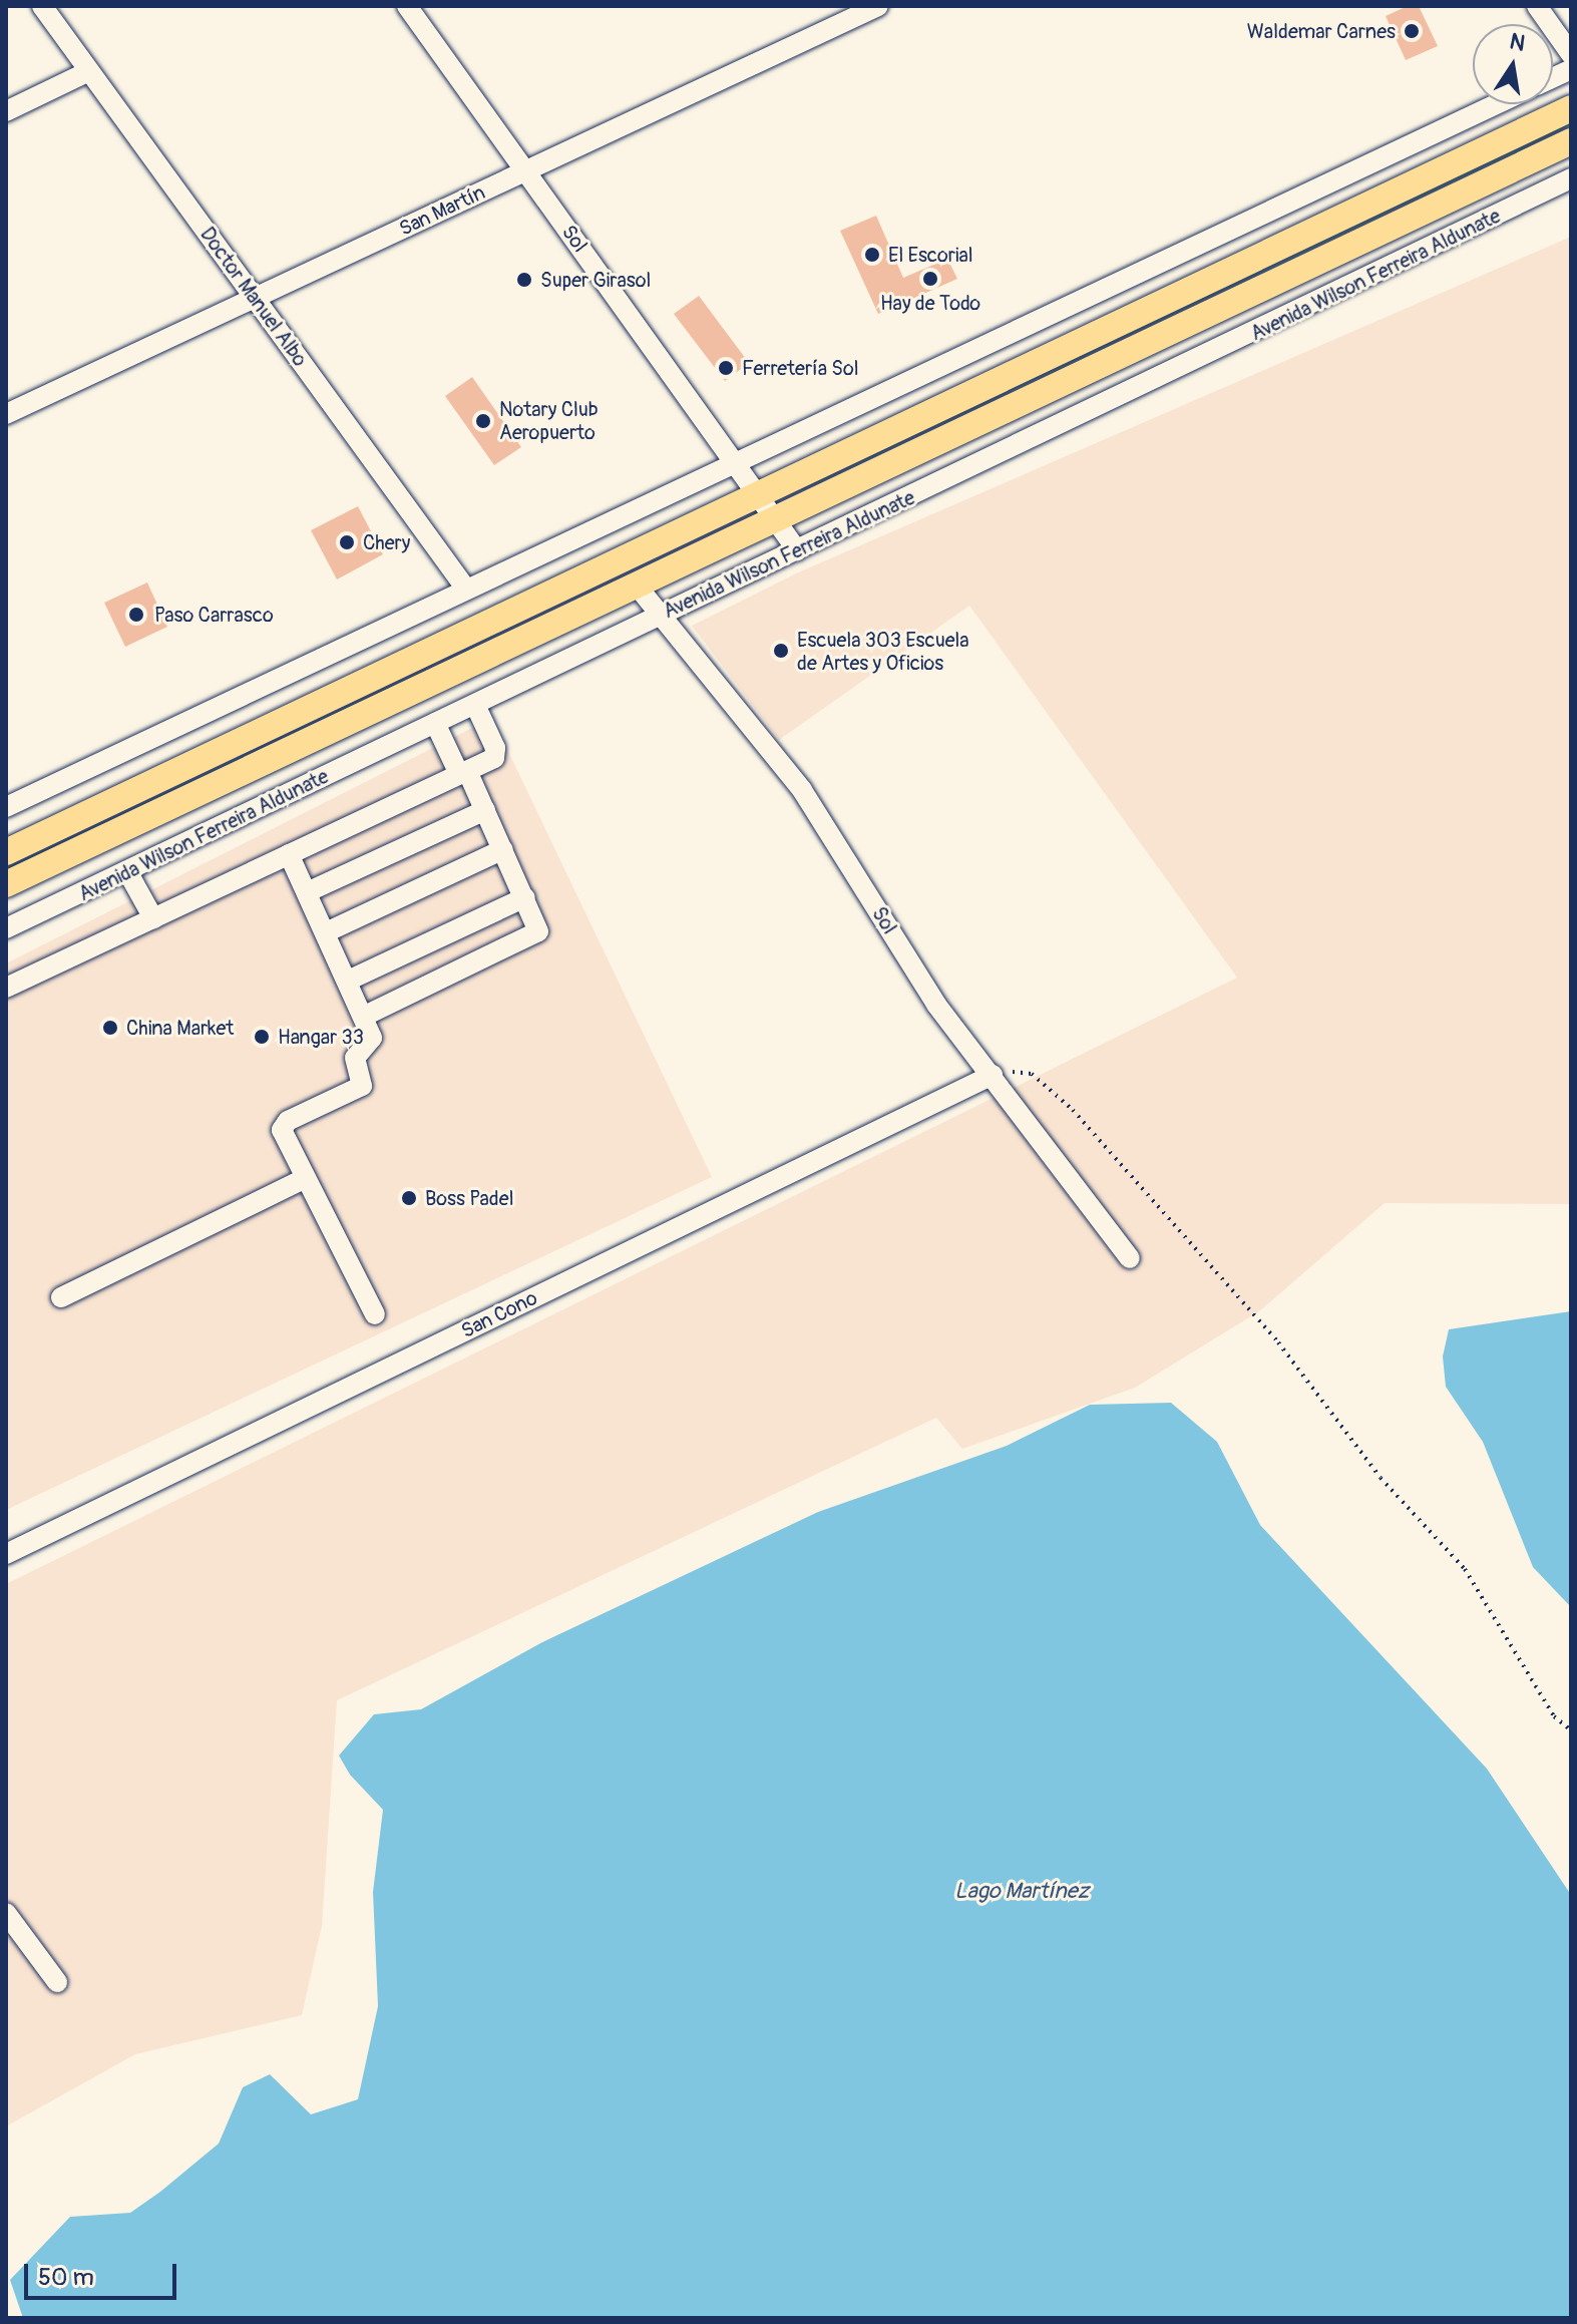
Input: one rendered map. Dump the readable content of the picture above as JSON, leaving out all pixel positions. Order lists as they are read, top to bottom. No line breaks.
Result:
{"streets":{"main road":["Avenida Wilson Ferreira Aldunate"],"street":["San Martín","Sol","Doctor Manuel Albo","San Cono"]},"crossings":[["San Martín","Sol"],["San Martín","Doctor Manuel Albo"],["Sol","Avenida Wilson Ferreira Aldunate"],["Sol","San Cono"]],"water":["Lago Martínez"],"places":["Waldemar Carnes","El Escorial","Hay de Todo","Super Girasol","Ferretería Sol","Notary Club Aeropuerto","Chery","Paso Carrasco","Escuela 303 Escuela de Artes y Oficios","China Market","Hangar 33","Boss Padel"],"scale_bar":"50 m","north":"top"}
